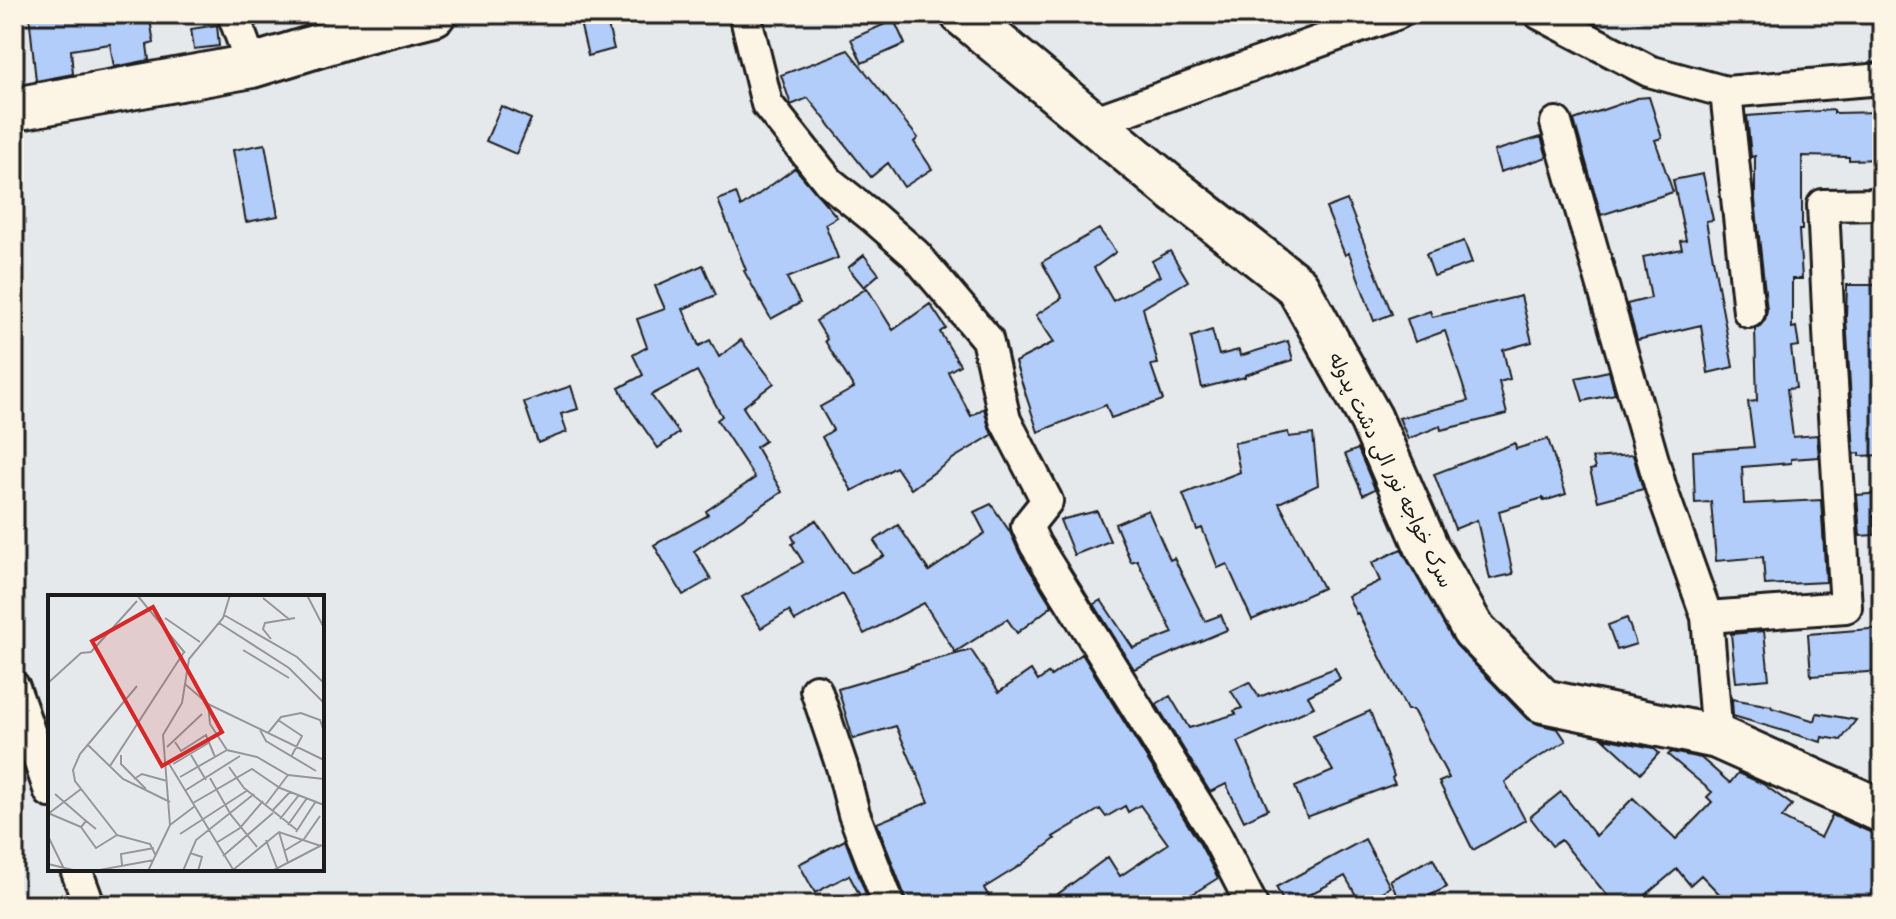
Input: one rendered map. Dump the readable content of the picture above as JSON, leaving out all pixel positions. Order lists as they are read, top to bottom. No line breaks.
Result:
{"streets":{"main road":["سرک خواجه نور الی دشت پدوله"]}}
